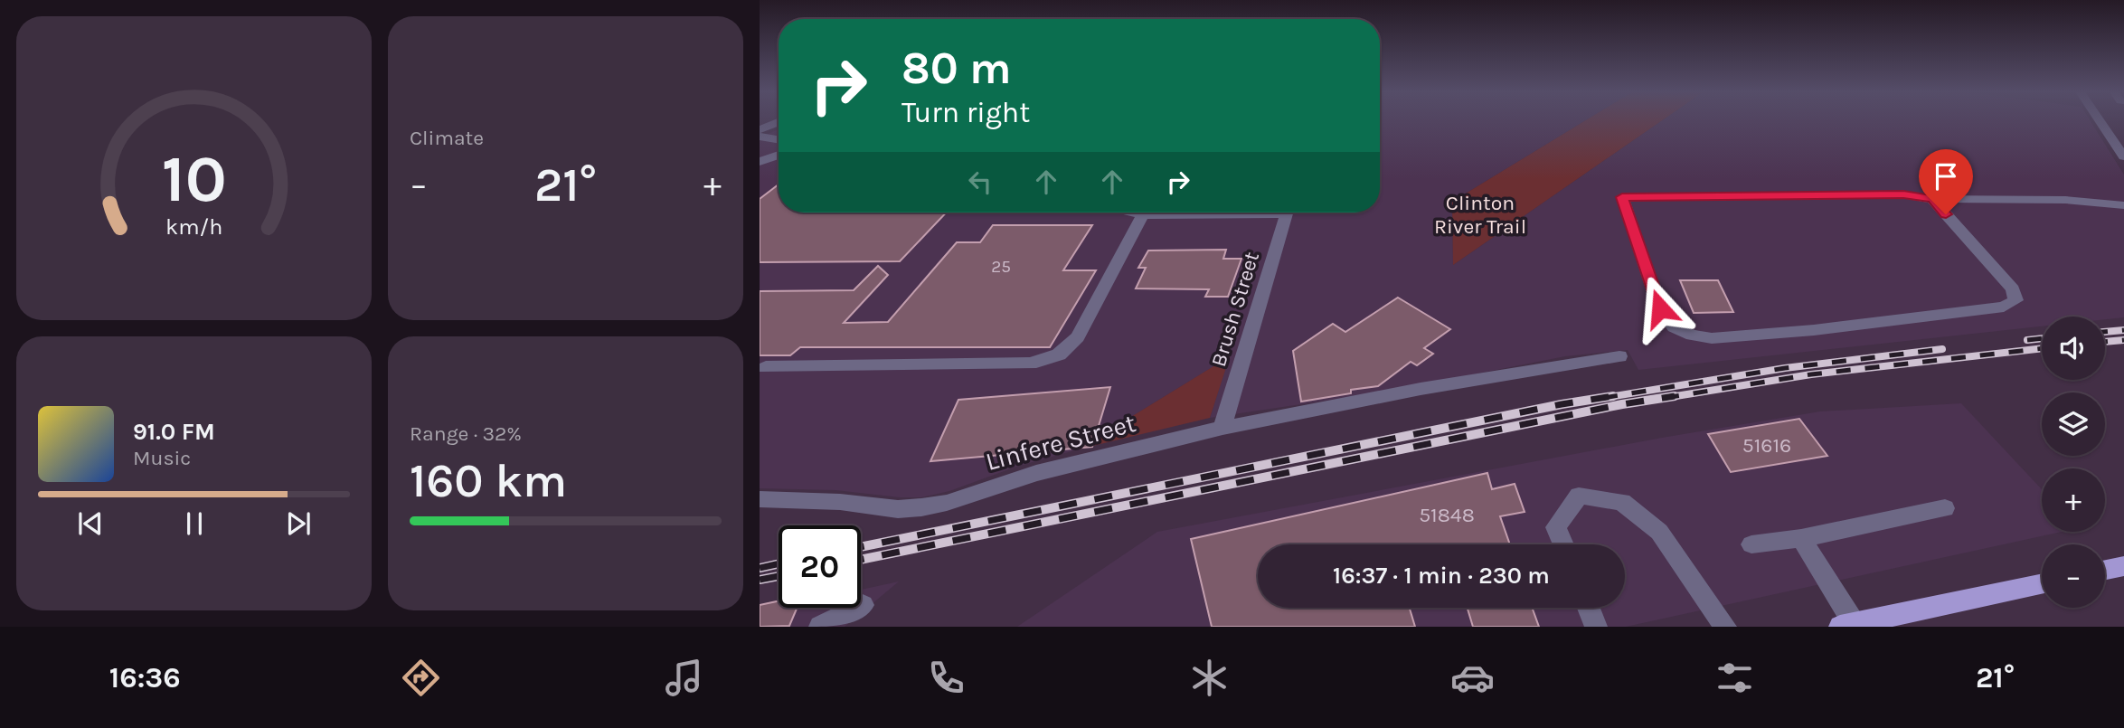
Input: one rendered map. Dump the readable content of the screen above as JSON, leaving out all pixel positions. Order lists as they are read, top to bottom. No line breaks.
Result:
{"streets":{"street":["Brush Street","Linfere Street"]},"crossings":[["Brush Street","Linfere Street"]],"parks":["Clinton River Trail"],"house_numbers":["25","51616","51848"],"page":{"tile":["Climate",["Range · 32%","160 km"]],"turn":["80 m","Turn right"],"heat":["−","21°","+"],"map_buttons":["+","−"],"song":["91.0 FM","Music"],"limit":"20","trip":"16:37 · 1 min · 230 m","tabs":["16:36","21°"],"gauge":["10","km/h"]}}
